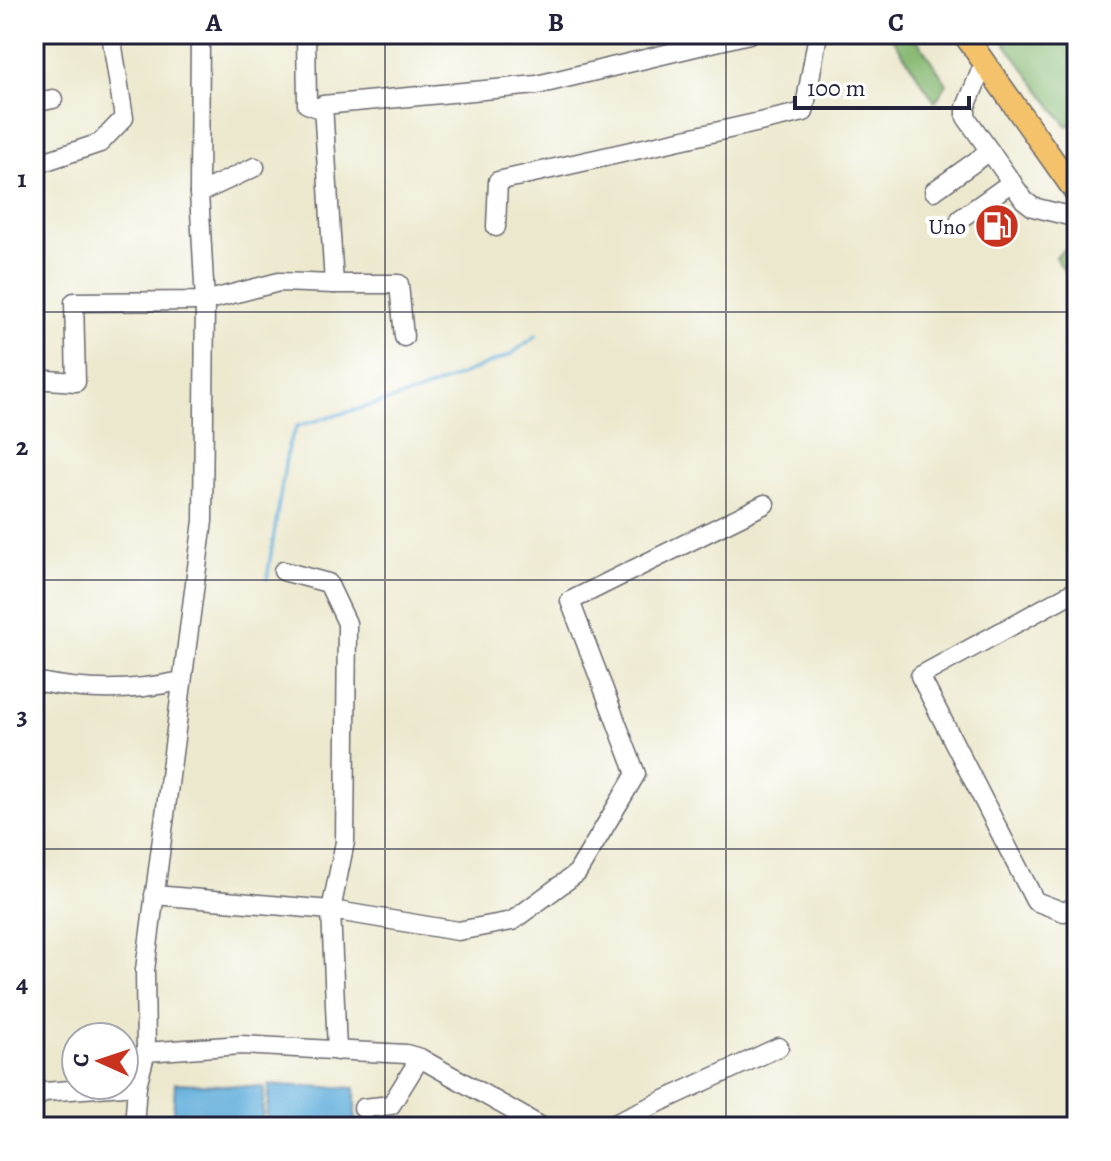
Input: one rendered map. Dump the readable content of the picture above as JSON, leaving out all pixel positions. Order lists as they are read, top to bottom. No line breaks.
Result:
{"places":{"fuel station":["Uno"]},"scale_bar":"100 m","north":"left","grid":{"columns":["A","B","C"],"rows":["1","2","3","4"]}}
